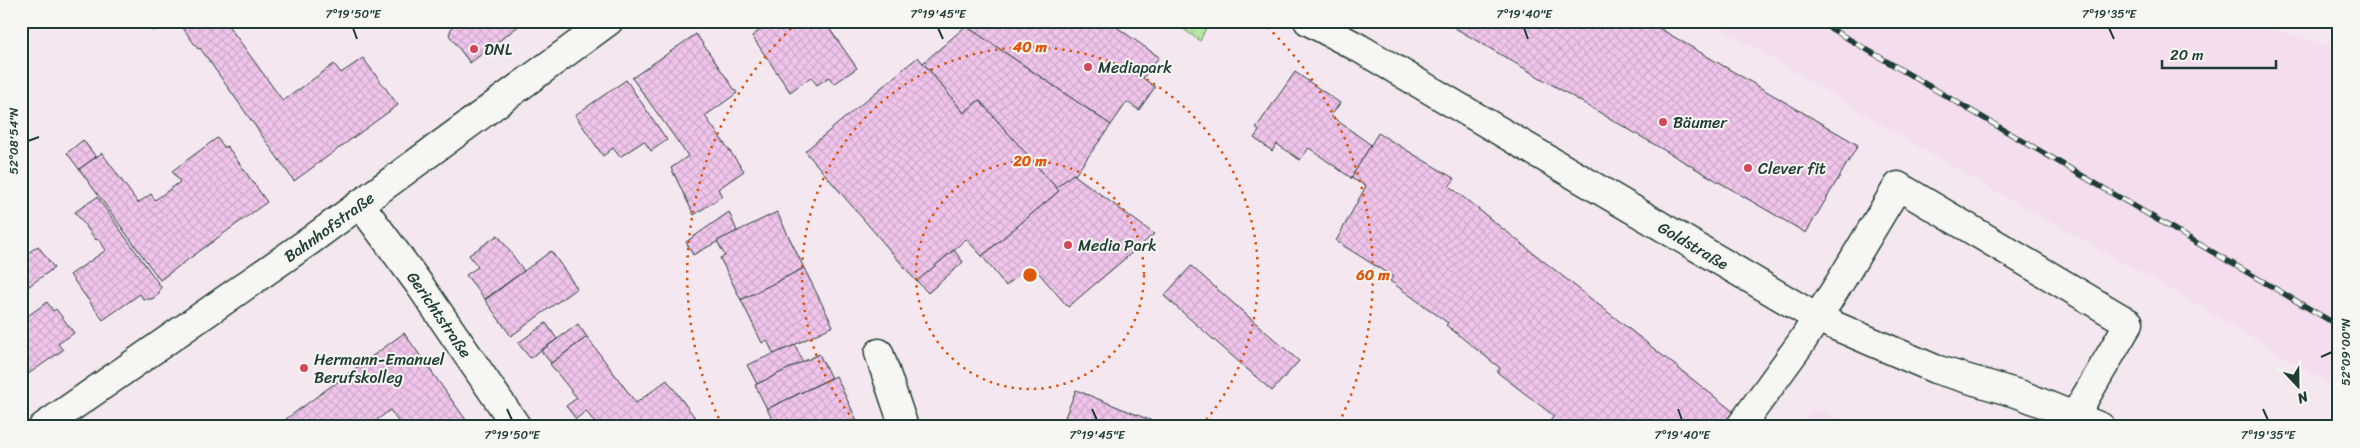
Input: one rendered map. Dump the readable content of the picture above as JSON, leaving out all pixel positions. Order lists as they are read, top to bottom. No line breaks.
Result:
{"streets":{"street":["Bahnhofstraße","Goldstraße","Gerichtstraße"]},"crossings":[["Bahnhofstraße","Gerichtstraße"]],"places":["DNL","Mediapark","Bäumer","Clever fit","Media Park","Hermann-Emanuel Berufskolleg"],"scale_bar":"20 m","north":"bottom","coordinates":["7°19'50\"E","7°19'45\"E","7°19'40\"E","7°19'35\"E","52°08'54\"N","52°09'00\"N"],"rings":["40 m","20 m","60 m"]}
